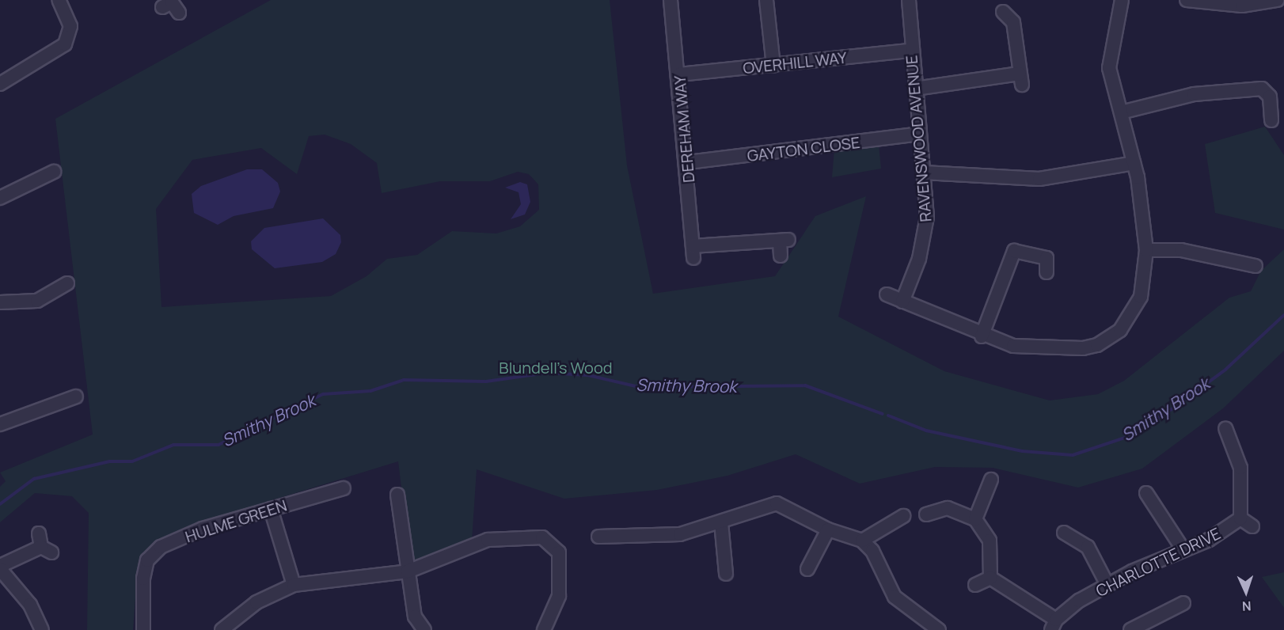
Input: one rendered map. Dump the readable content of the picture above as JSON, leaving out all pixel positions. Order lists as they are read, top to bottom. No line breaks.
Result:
{"streets":{"street":["OVERHILL WAY","DEREHAM WAY","RAVENSWOOD AVENUE","GAYTON CLOSE","HULME GREEN","CHARLOTTE DRIVE"]},"crossings":[["OVERHILL WAY","DEREHAM WAY"],["OVERHILL WAY","RAVENSWOOD AVENUE"],["DEREHAM WAY","GAYTON CLOSE"],["RAVENSWOOD AVENUE","GAYTON CLOSE"]],"water":["Smithy Brook"],"parks":["Blundell's Wood"],"north":"bottom"}
